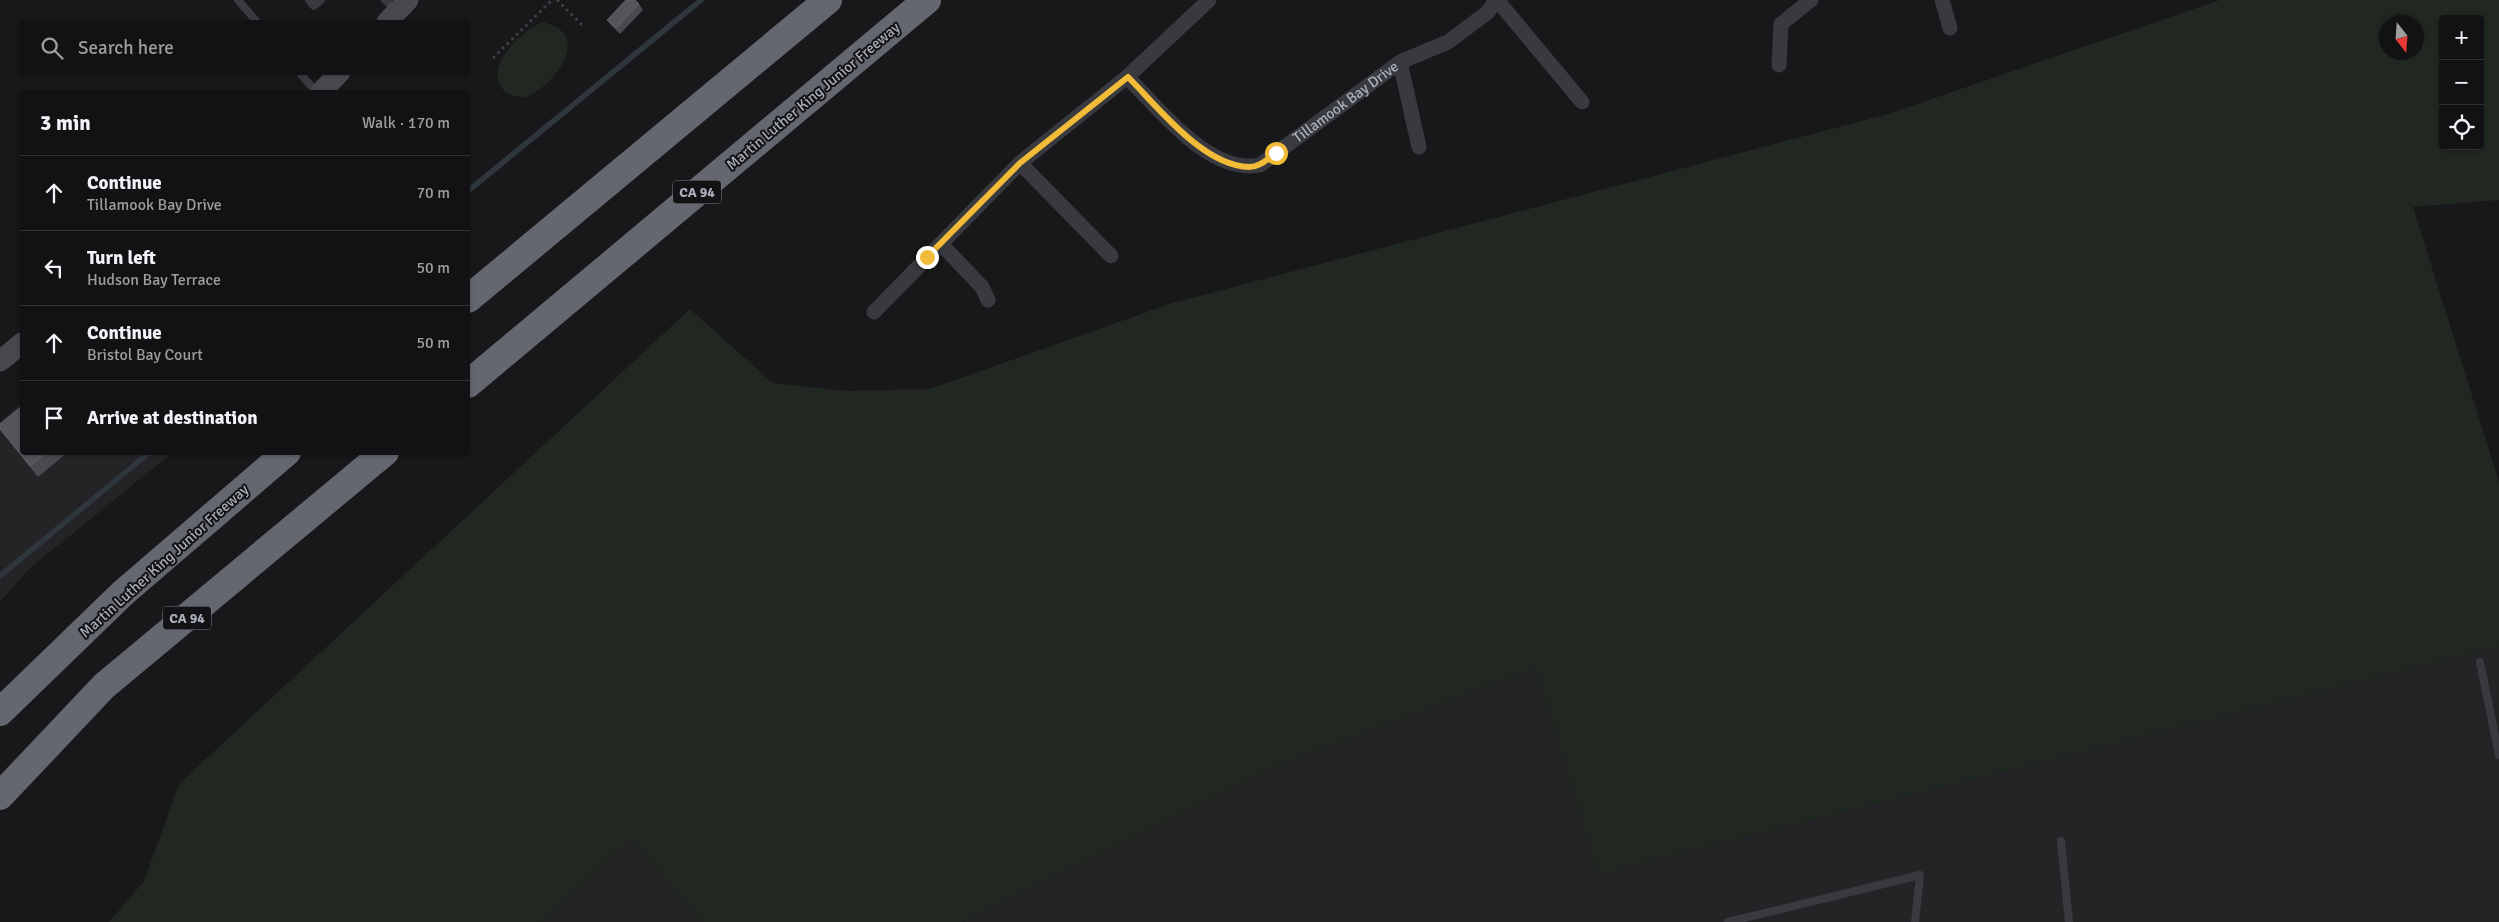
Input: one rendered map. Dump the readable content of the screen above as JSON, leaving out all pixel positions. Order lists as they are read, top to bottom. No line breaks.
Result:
{"streets":{"highway":["Martin Luther King Junior Freeway","CA 94"],"street":["Tillamook Bay Drive"]},"north":"bottom","page":{"map_buttons":["+","−"],"search":"Search here","heading":["3 min","Walk · 170 m"],"list":[["Continue","Tillamook Bay Drive","70 m"],["Turn left","Hudson Bay Terrace","50 m"],["Continue","Bristol Bay Court","50 m"],"Arrive at destination"]}}
